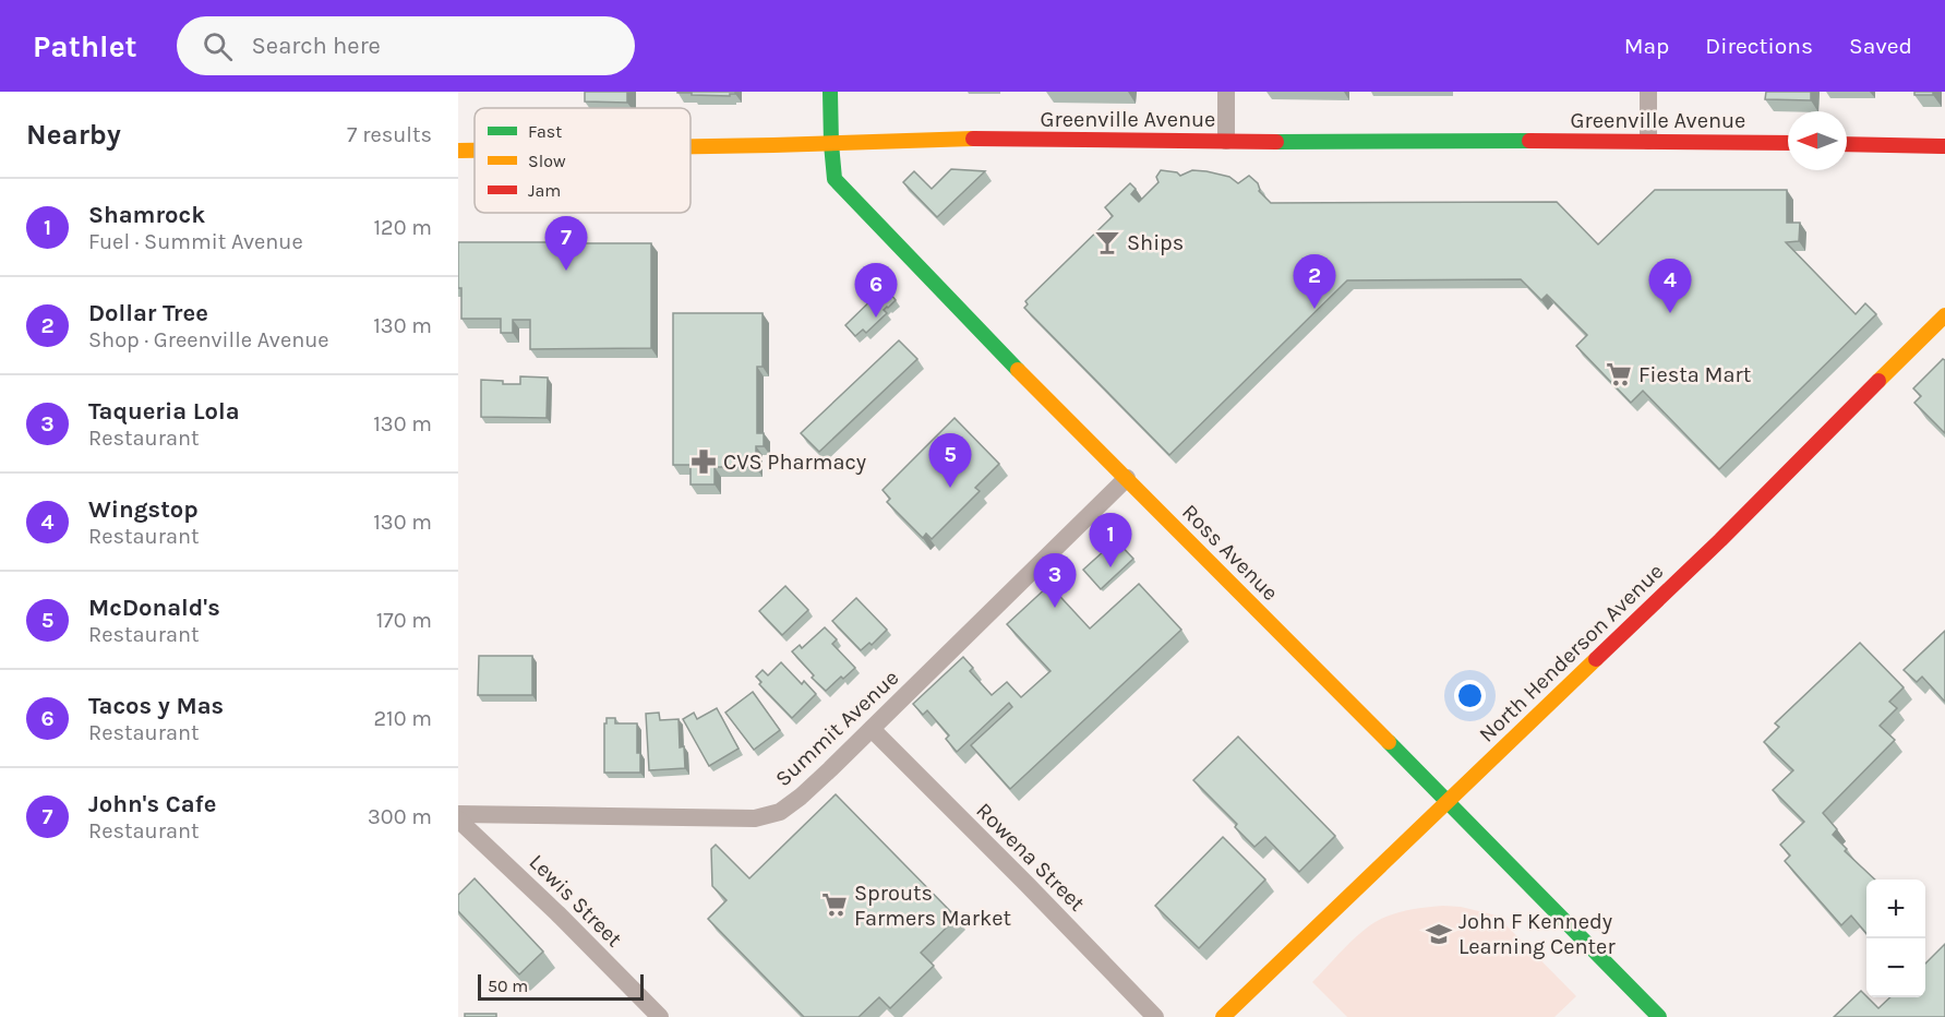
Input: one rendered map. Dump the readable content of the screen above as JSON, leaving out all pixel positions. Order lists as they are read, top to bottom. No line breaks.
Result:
{"streets":{"main road":["Greenville Avenue","Ross Avenue","North Henderson Avenue"],"street":["Summit Avenue","Rowena Street","Lewis Street"]},"crossings":[["Greenville Avenue","Ross Avenue"],["Ross Avenue","North Henderson Avenue"],["Ross Avenue","Summit Avenue"],["Summit Avenue","Rowena Street"]],"places":{"bar":["Ships"],"supermarket":["Fiesta Mart","Sprouts Farmers Market"],"pharmacy":["CVS Pharmacy"],"school or university":["John F Kennedy Learning Center"]},"legend":["Fast","Slow","Jam"],"scale_bar":"50 m","north":"left","page":{"header":"Pathlet","search":"Search here","nav":["Map","Directions","Saved"],"heading":["Nearby","7 results"],"list":[{"mark":"1","name":"Shamrock","note":"Fuel · Summit Avenue","value":"120 m"},{"mark":"2","name":"Dollar Tree","note":"Shop · Greenville Avenue","value":"130 m"},{"mark":"3","name":"Taqueria Lola","note":"Restaurant","value":"130 m"},{"mark":"4","name":"Wingstop","note":"Restaurant","value":"130 m"},{"mark":"5","name":"McDonald's","note":"Restaurant","value":"170 m"},{"mark":"6","name":"Tacos y Mas","note":"Restaurant","value":"210 m"},{"mark":"7","name":"John's Cafe","note":"Restaurant","value":"300 m"}],"pins":["7","2","4","6","5","1","3"],"map_buttons":["+","−"],"scale":"50 m"}}
